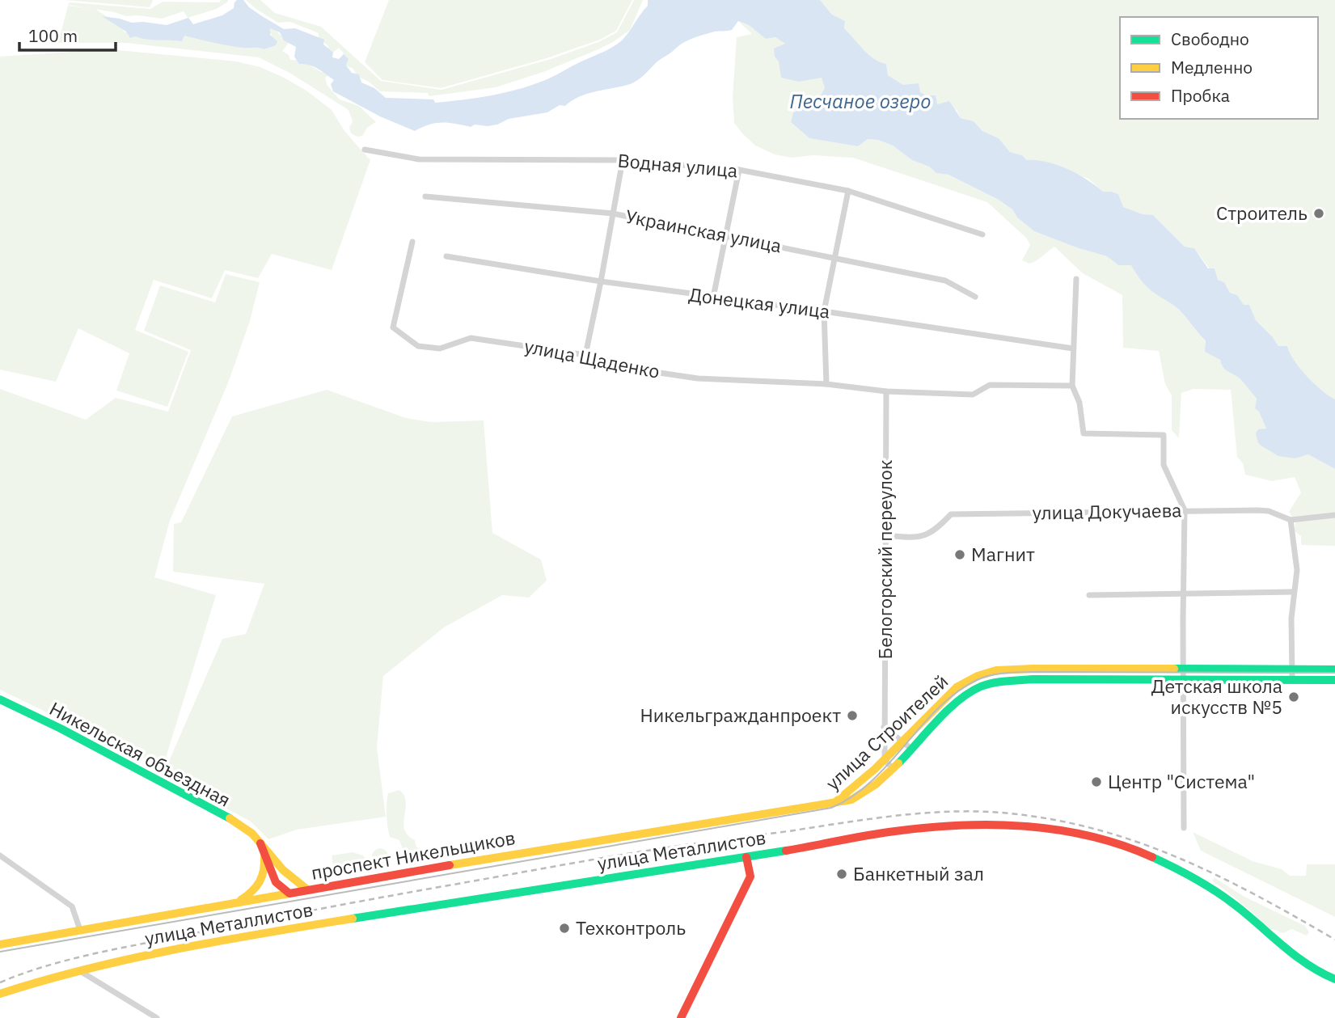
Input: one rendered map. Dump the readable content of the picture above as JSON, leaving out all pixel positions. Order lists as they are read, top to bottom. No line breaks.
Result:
{"streets":{"main road":["улица Строителей","Никельская объездная","улица Металлистов","проспект Никельщиков"],"street":["Водная улица","Украинская улица","Донецкая улица","улица Щаденко","улица Докучаева","Белогорский переулок"]},"crossings":[["улица Щаденко","Белогорский переулок"],["улица Докучаева","Белогорский переулок"],["Белогорский переулок","улица Строителей"],["улица Строителей","проспект Никельщиков"],["Никельская объездная","проспект Никельщиков"]],"water":["Песчаное озеро"],"places":["Строитель","Магнит","Детская школа искусств №5","Никельгражданпроект","Центр \"Система\"","Банкетный зал","Техконтроль"],"legend":["Свободно","Медленно","Пробка"],"scale_bar":"100 m"}
